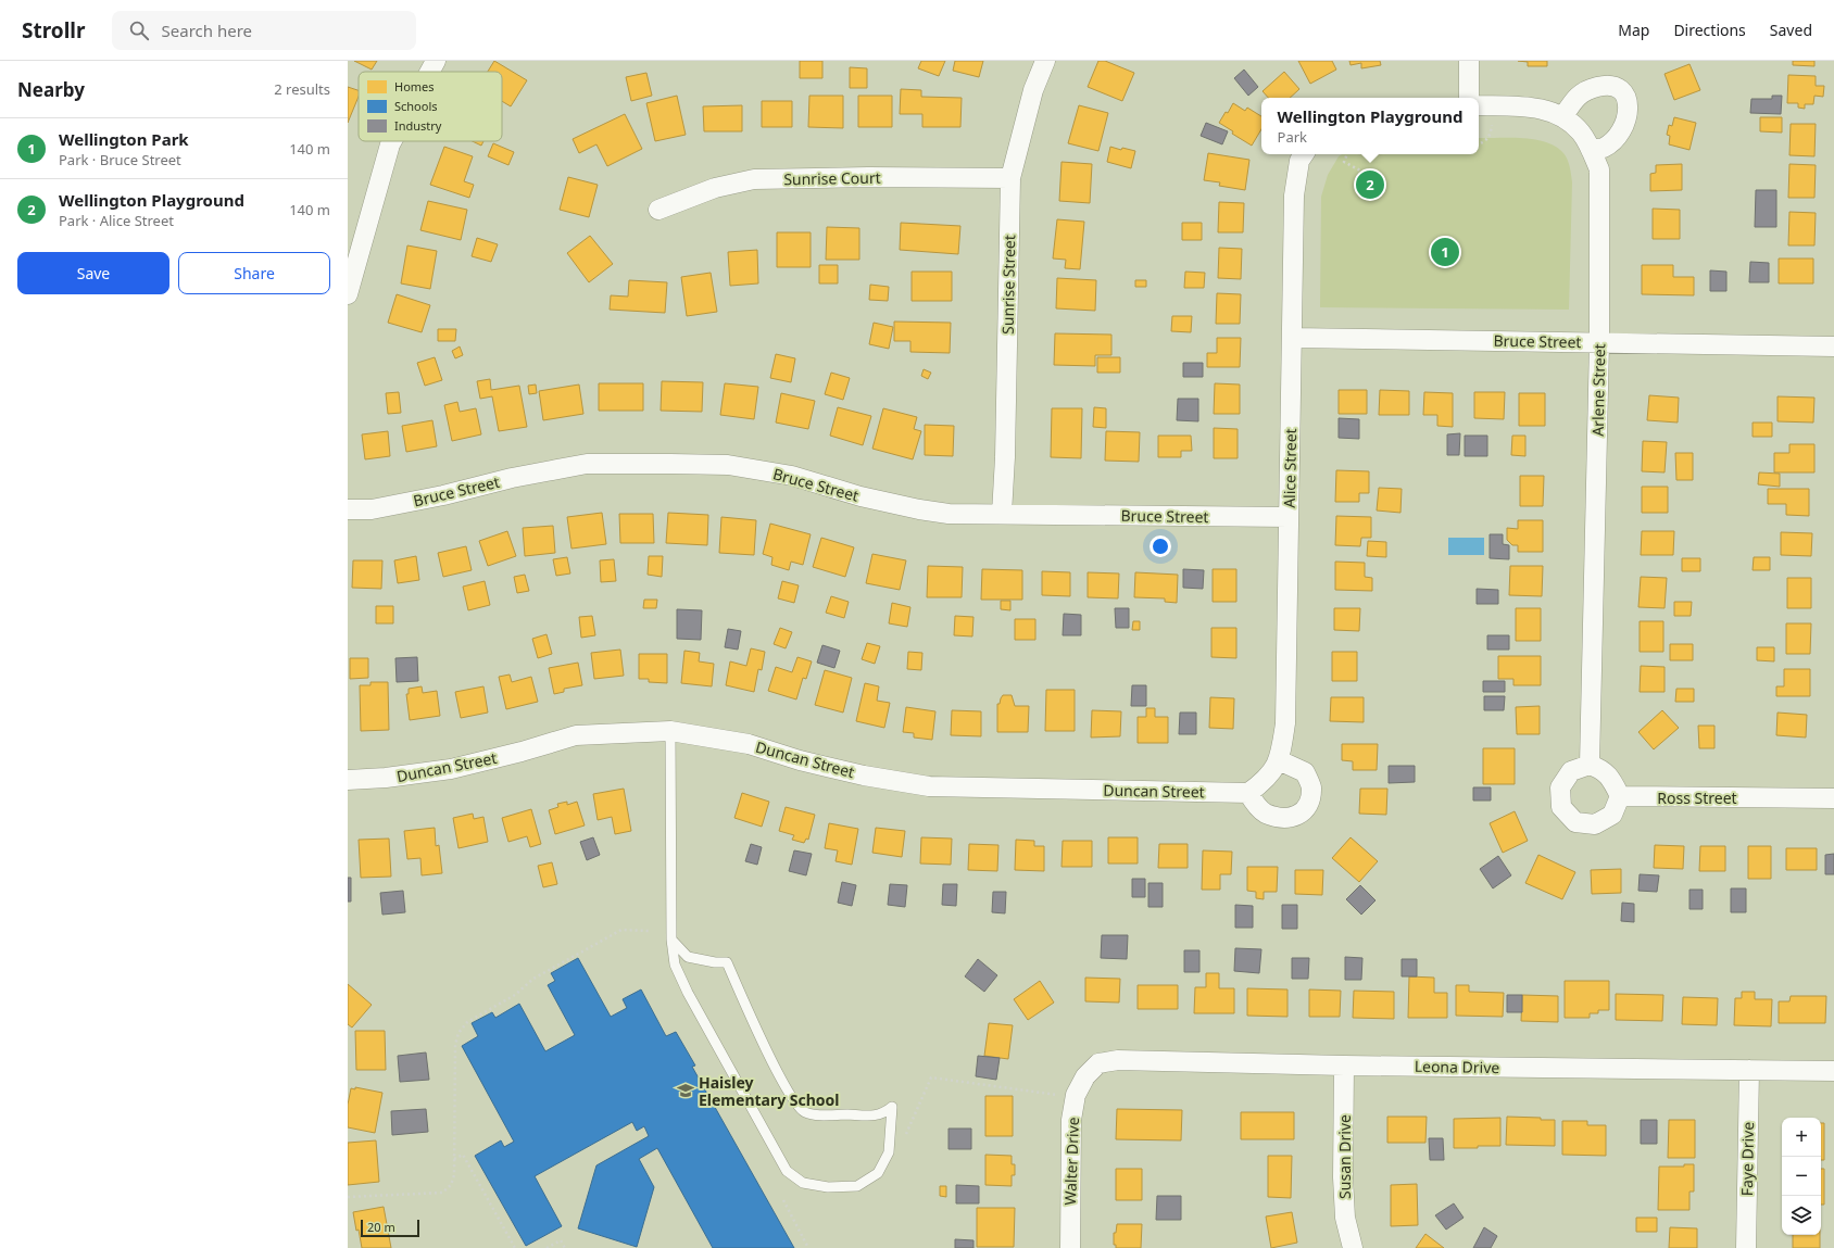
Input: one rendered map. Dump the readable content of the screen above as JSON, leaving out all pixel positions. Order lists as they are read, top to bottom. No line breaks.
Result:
{"streets":{"street":["Sunrise Court","Sunrise Street","Bruce Street","Arlene Street","Alice Street","Duncan Street","Ross Street","Leona Drive","Susan Drive","Faye Drive","Walter Drive"]},"crossings":[["Sunrise Court","Sunrise Street"],["Sunrise Street","Bruce Street"],["Bruce Street","Arlene Street"],["Bruce Street","Alice Street"],["Arlene Street","Ross Street"],["Alice Street","Duncan Street"],["Leona Drive","Susan Drive"],["Leona Drive","Faye Drive"],["Leona Drive","Walter Drive"]],"places":{"school or university":["Haisley Elementary School"]},"legend":["Homes","Schools","Industry"],"scale_bar":"20 m","page":{"header":"Strollr","search":"Search here","nav":["Map","Directions","Saved"],"heading":["Nearby","2 results"],"popup":["Wellington Playground","Park"],"list":[{"mark":"1","name":"Wellington Park","note":"Park · Bruce Street","value":"140 m"},{"mark":"2","name":"Wellington Playground","note":"Park · Alice Street","value":"140 m"}],"pins":["2","1"],"buttons":["Save","Share"],"map_buttons":["+","−"],"scale":"20 m"}}
